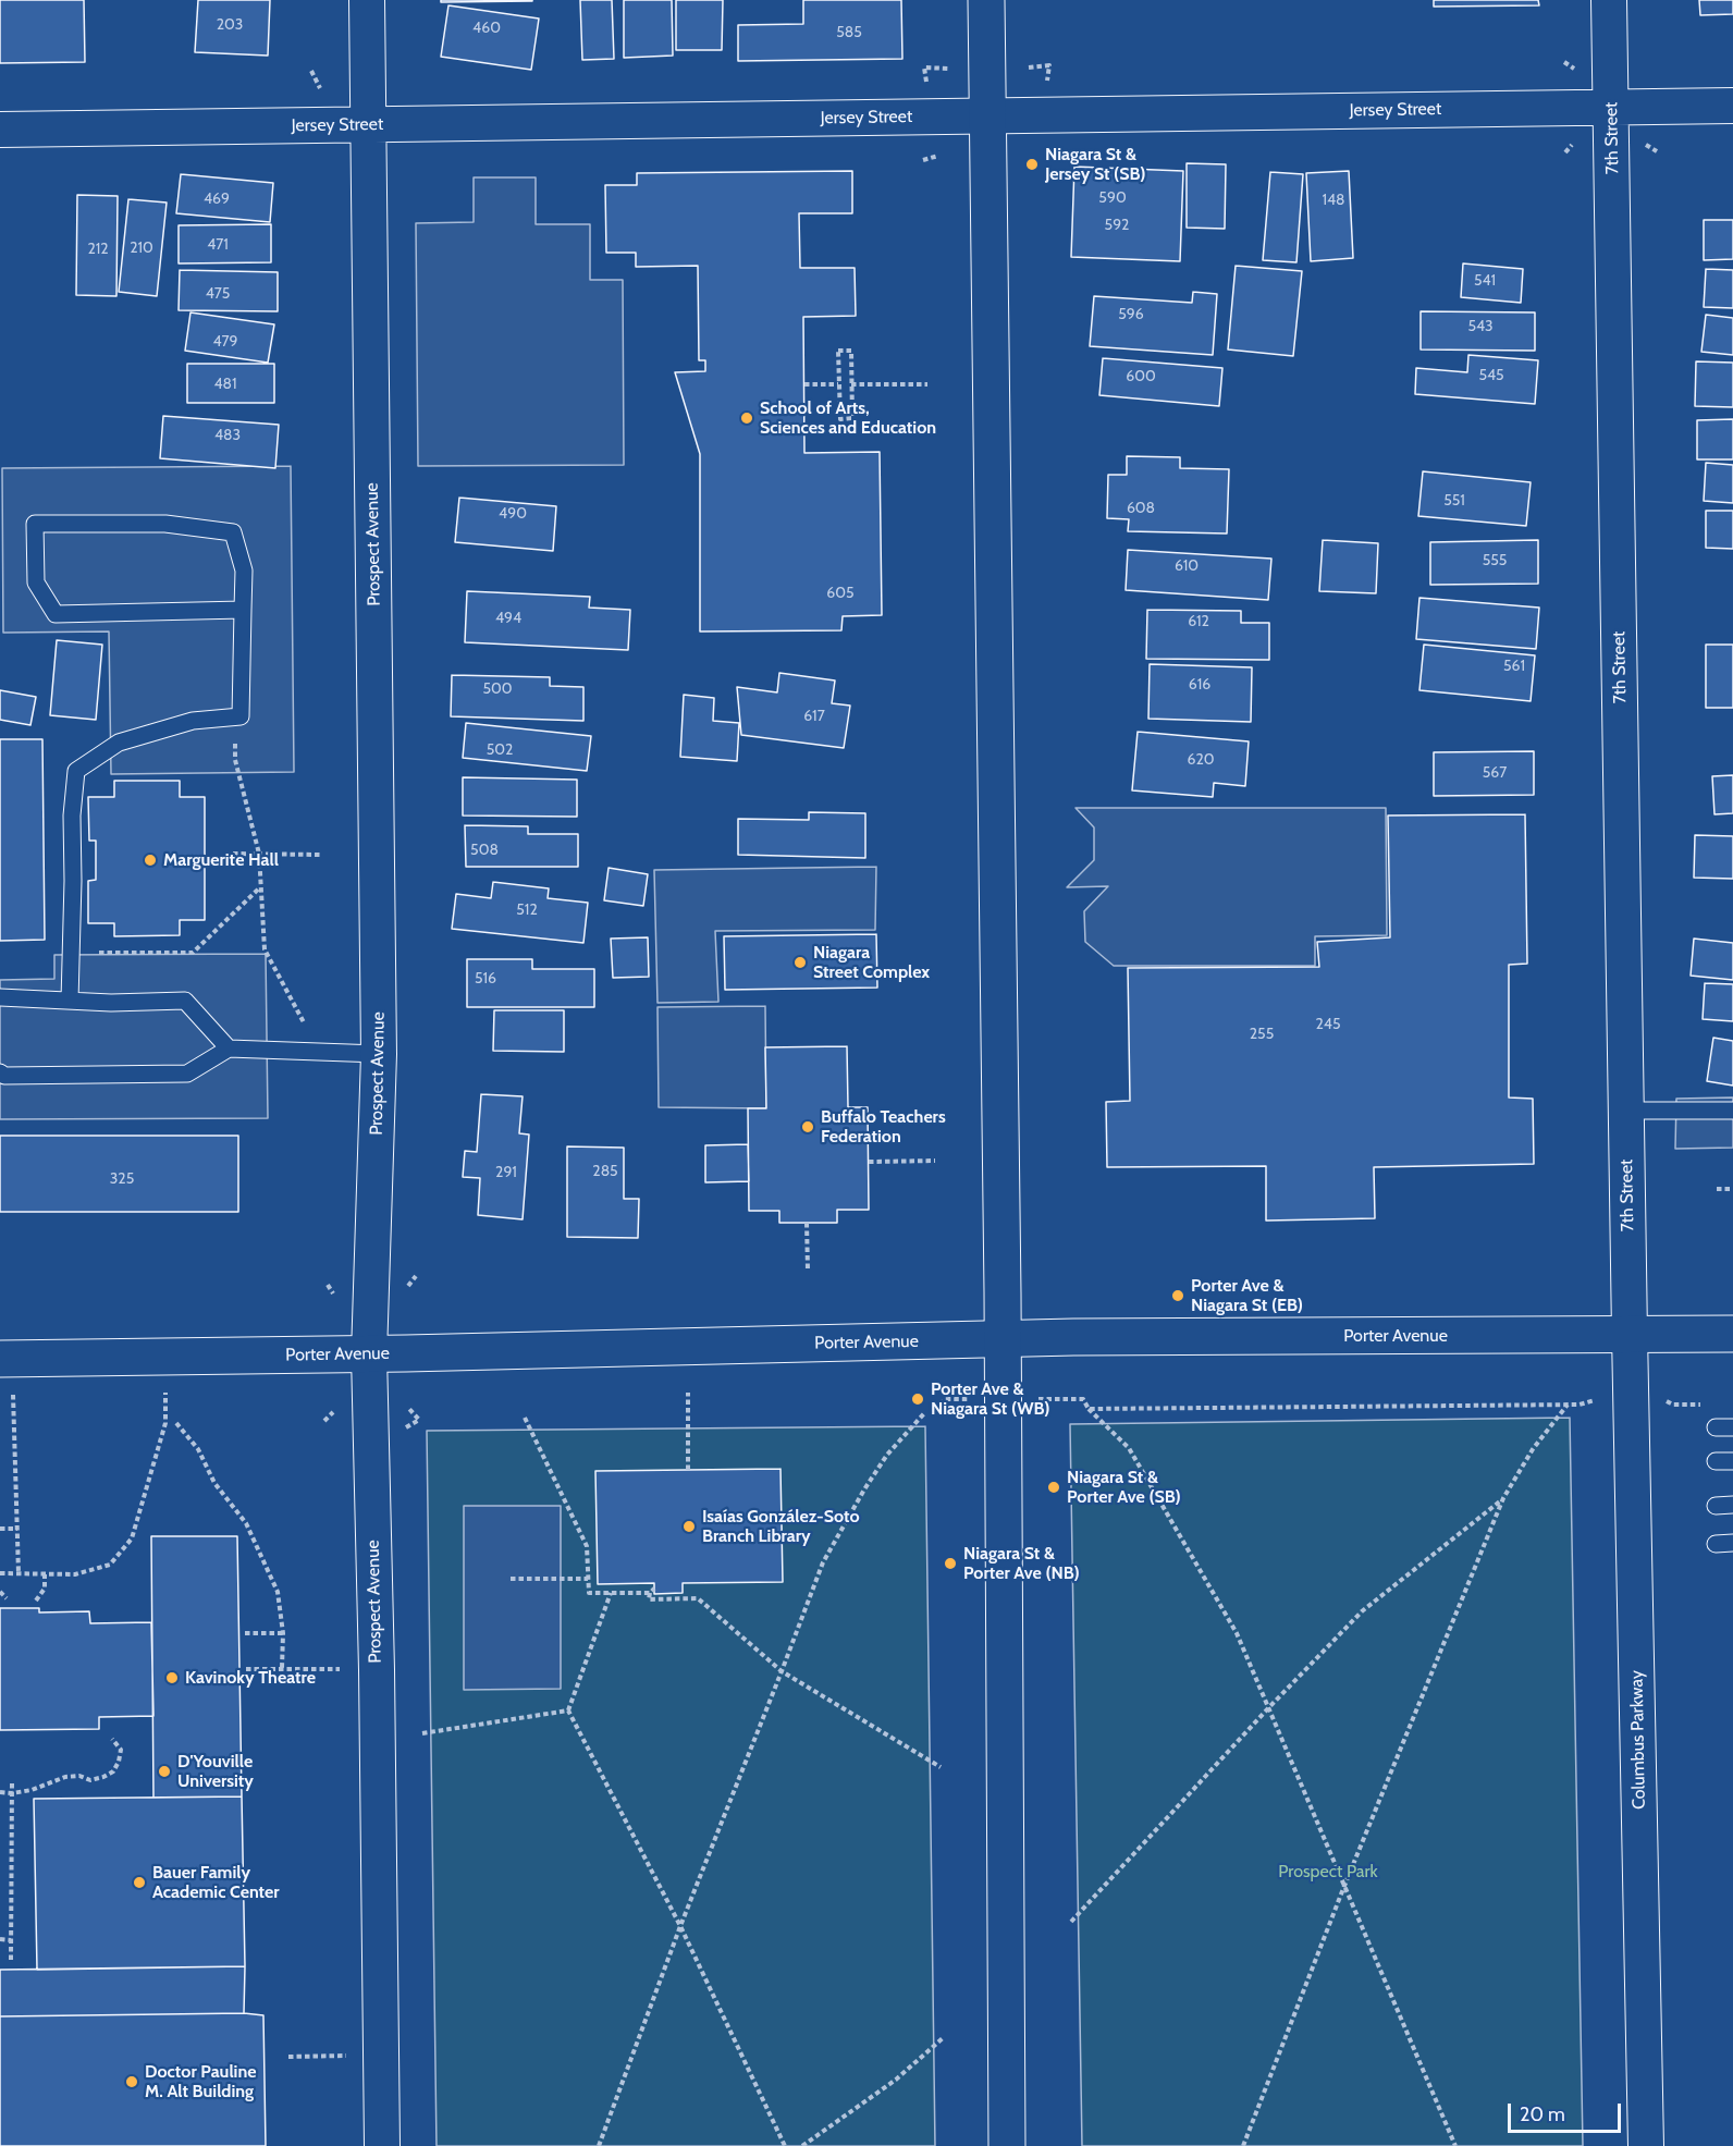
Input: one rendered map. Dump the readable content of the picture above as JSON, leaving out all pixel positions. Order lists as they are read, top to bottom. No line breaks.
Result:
{"streets":{"main road":["Porter Avenue"],"street":["Jersey Street","7th Street","Prospect Avenue","Columbus Parkway"]},"crossings":[["Jersey Street","7th Street"],["Jersey Street","Prospect Avenue"],["7th Street","Porter Avenue"],["7th Street","Columbus Parkway"],["Prospect Avenue","Porter Avenue"],["Porter Avenue","Columbus Parkway"]],"parks":["Prospect Park"],"places":["Niagara St & Jersey St (SB)","School of Arts, Sciences and Education","Marguerite Hall","Niagara Street Complex","Buffalo Teachers Federation","Porter Ave & Niagara St (EB)","Porter Ave & Niagara St (WB)","Niagara St & Porter Ave (SB)","Isaías González-Soto Branch Library","Niagara St & Porter Ave (NB)","Kavinoky Theatre","D'Youville University","Bauer Family Academic Center","Doctor Pauline M. Alt Building"],"house_numbers":["203","460","585","590","469","148","592","471","210","212","541","475","596","543","479","545","600","481","483","551","608","490","555","610","605","494","612","561","616","500","617","502","620","567","508","512","516","245","255","285","291","325"],"scale_bar":"20 m"}
